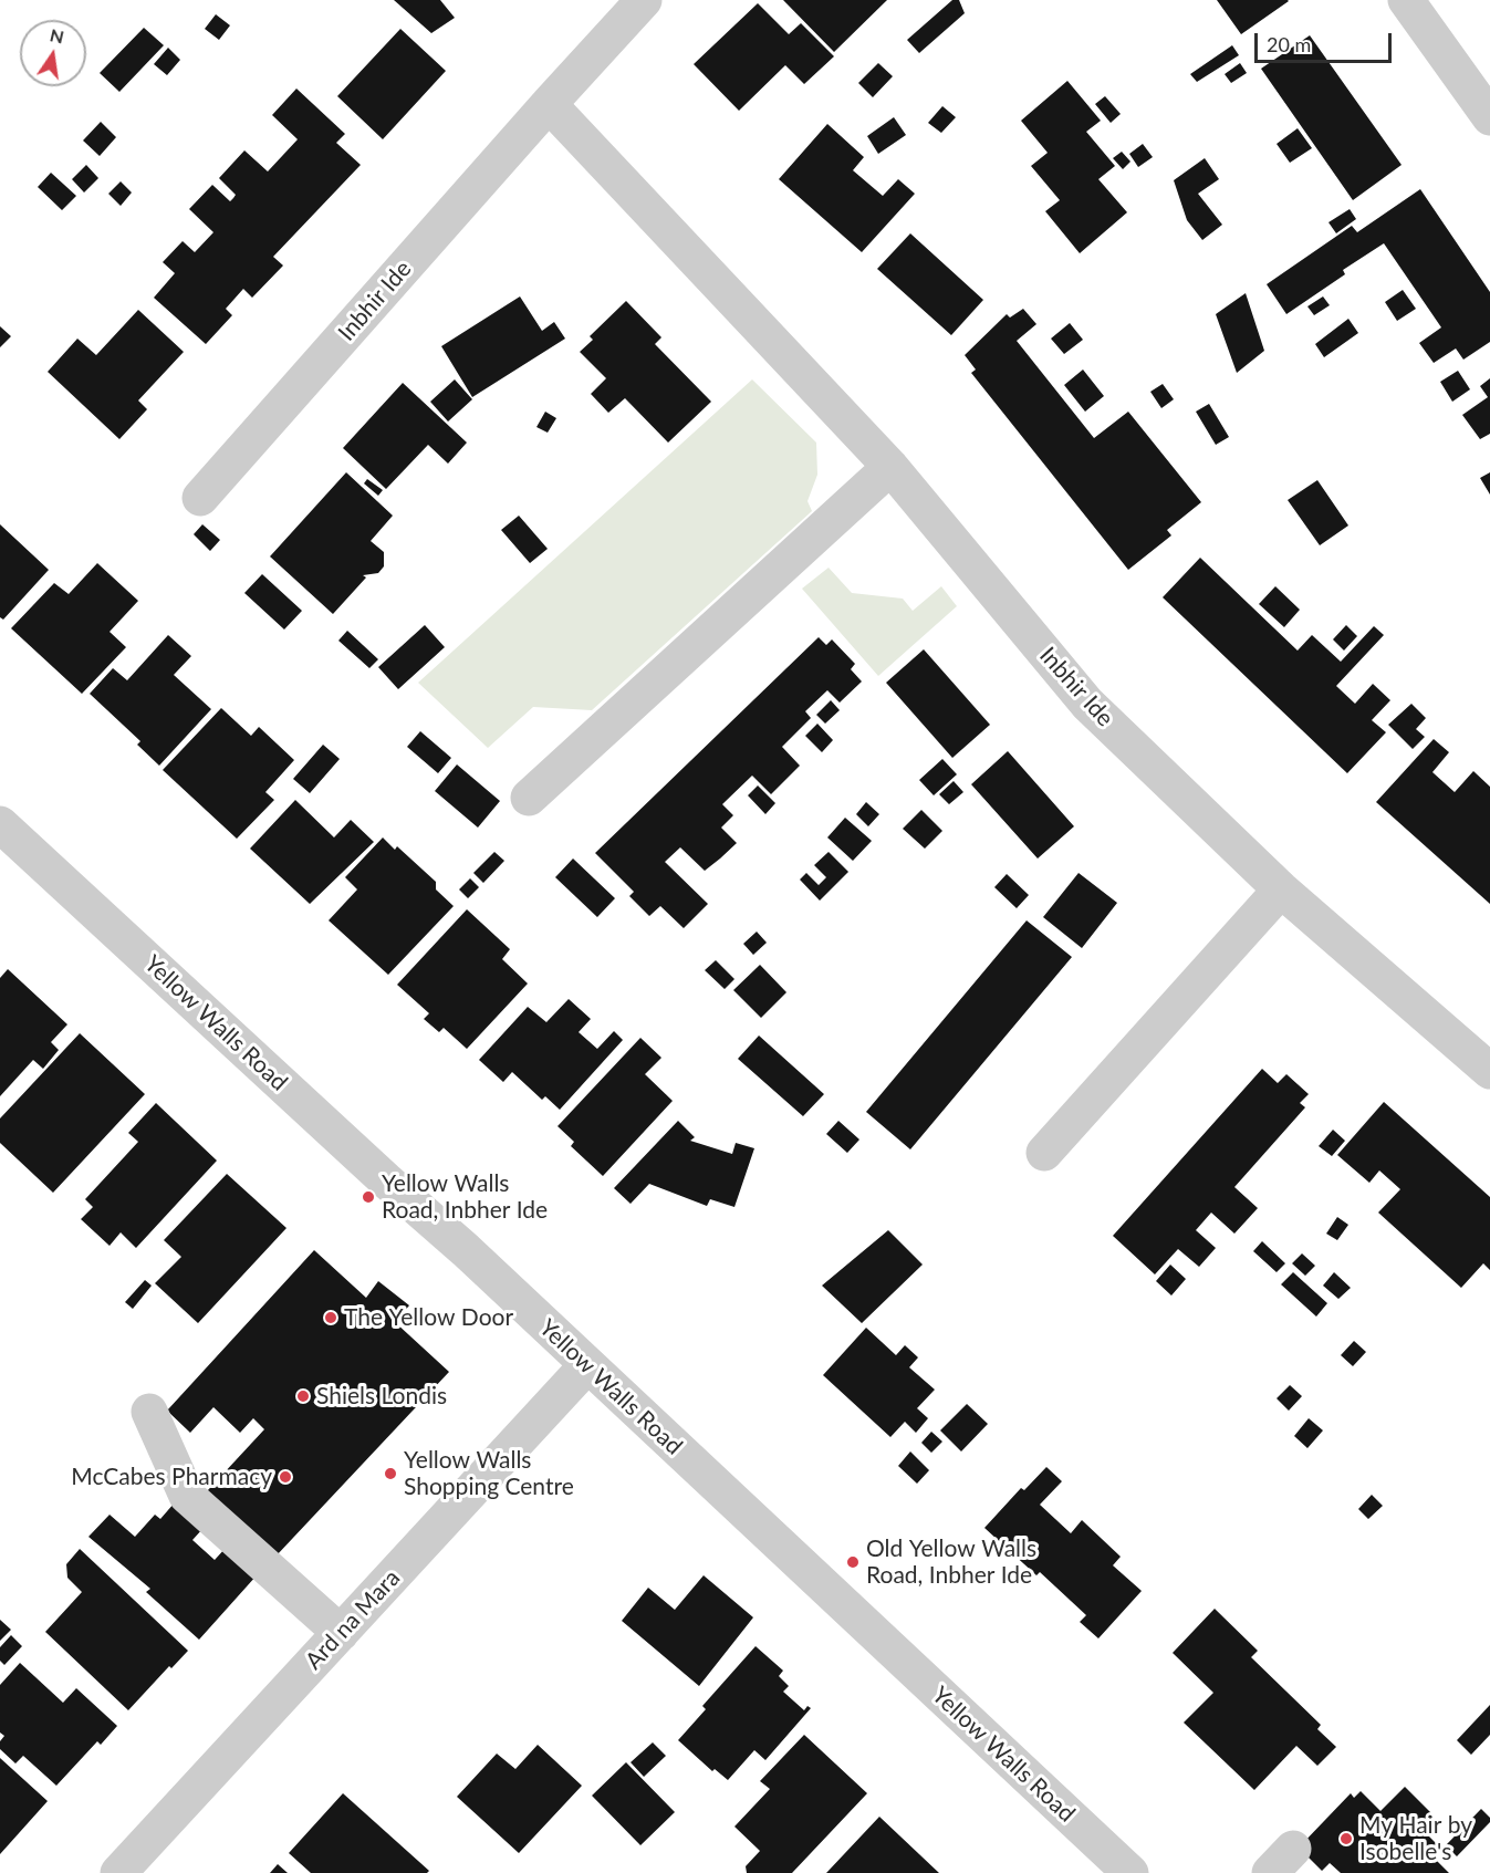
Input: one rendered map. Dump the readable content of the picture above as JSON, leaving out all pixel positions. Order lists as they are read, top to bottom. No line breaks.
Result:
{"streets":{"street":["Inbhir Ide","Yellow Walls Road","Ard na Mara"]},"crossings":[["Yellow Walls Road","Ard na Mara"]],"places":["Yellow Walls Road, Inbher Ide","The Yellow Door","Shiels Londis","Yellow Walls Shopping Centre","McCabes Pharmacy","Old Yellow Walls Road, Inbher Ide","My Hair by Isobelle's"],"scale_bar":"20 m","north":"top"}
